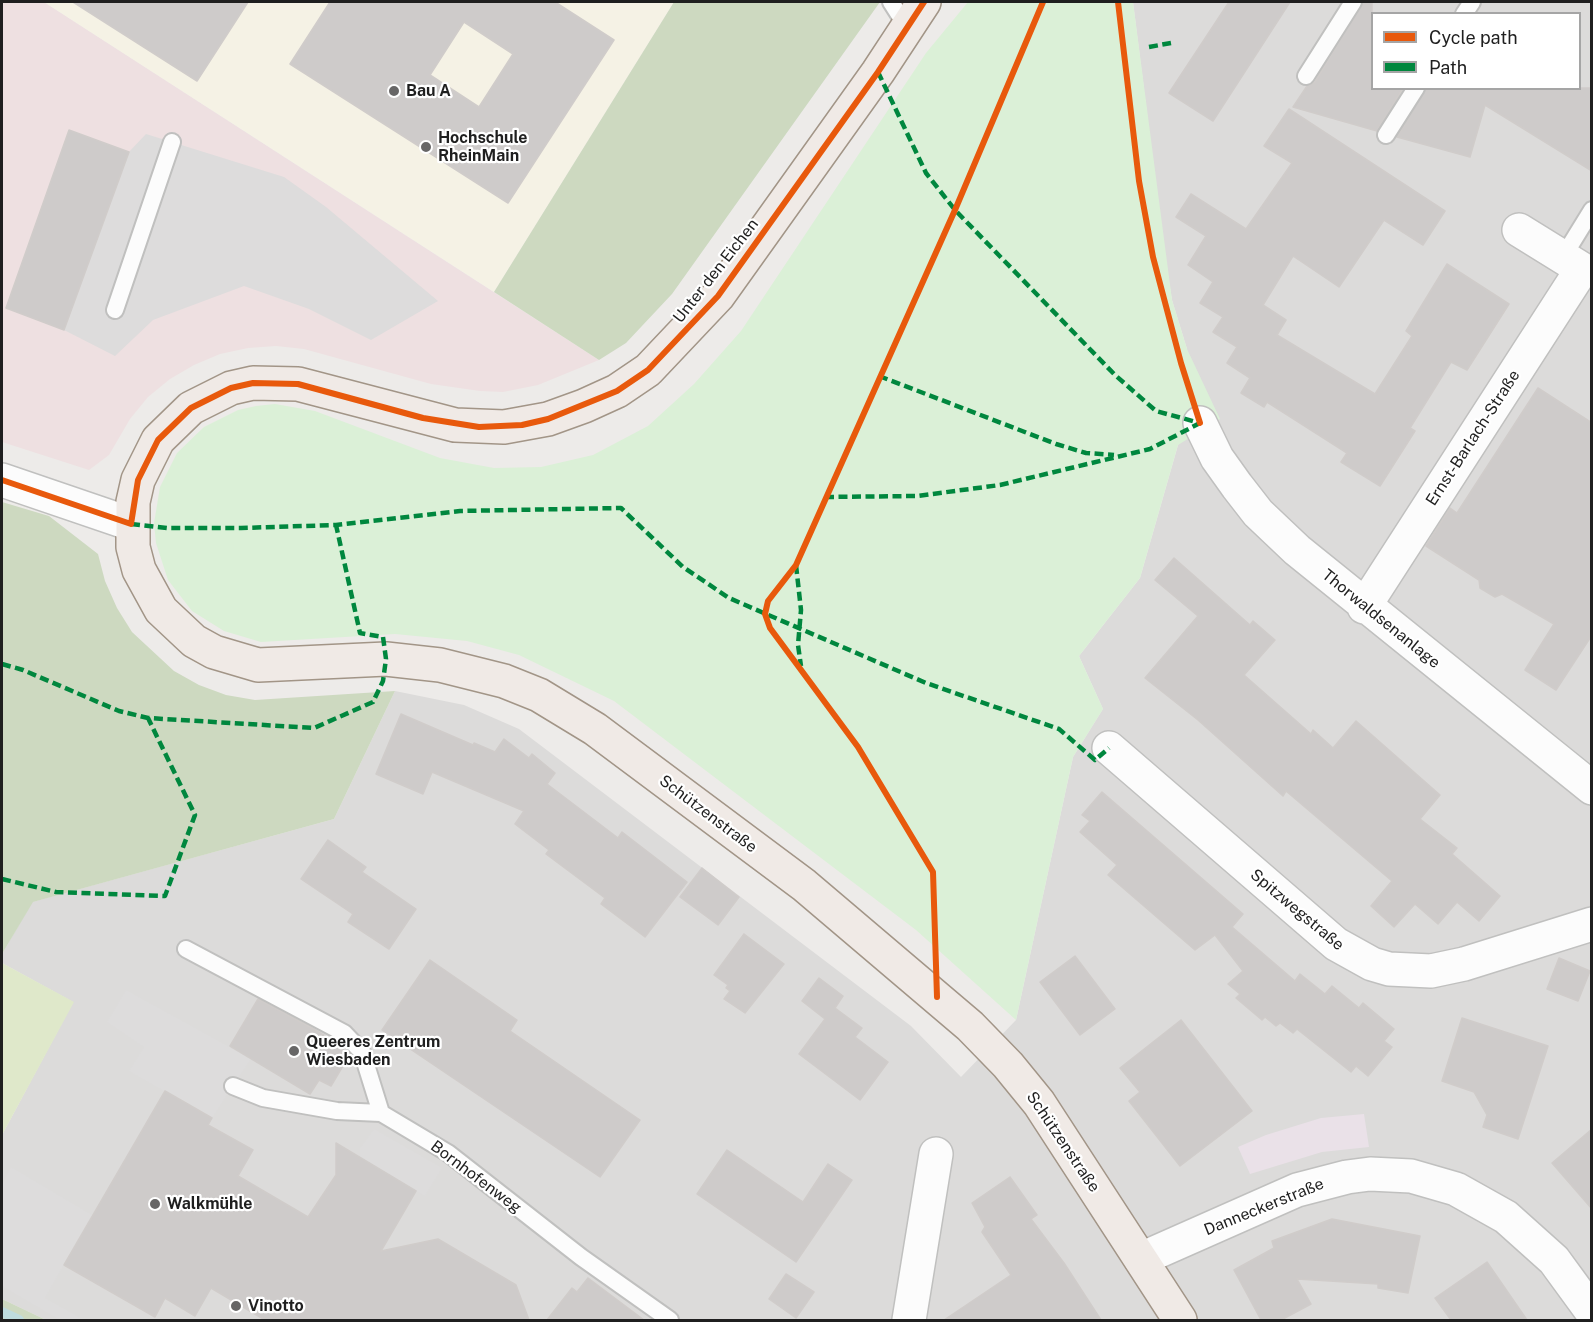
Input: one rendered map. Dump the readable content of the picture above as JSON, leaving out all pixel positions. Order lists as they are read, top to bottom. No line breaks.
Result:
{"streets":{"main road":["Unter den Eichen","Schützenstraße"],"street":["Ernst-Barlach-Straße","Thorwaldsenanlage","Spitzwegstraße","Danneckerstraße"],"lane":["Bornhofenweg"]},"crossings":[["Unter den Eichen","Schützenstraße"],["Ernst-Barlach-Straße","Thorwaldsenanlage"],["Schützenstraße","Danneckerstraße"]],"places":["Bau A","Hochschule RheinMain","Queeres Zentrum Wiesbaden","Walkmühle","Vinotto"],"legend":["Cycle path","Path"]}
